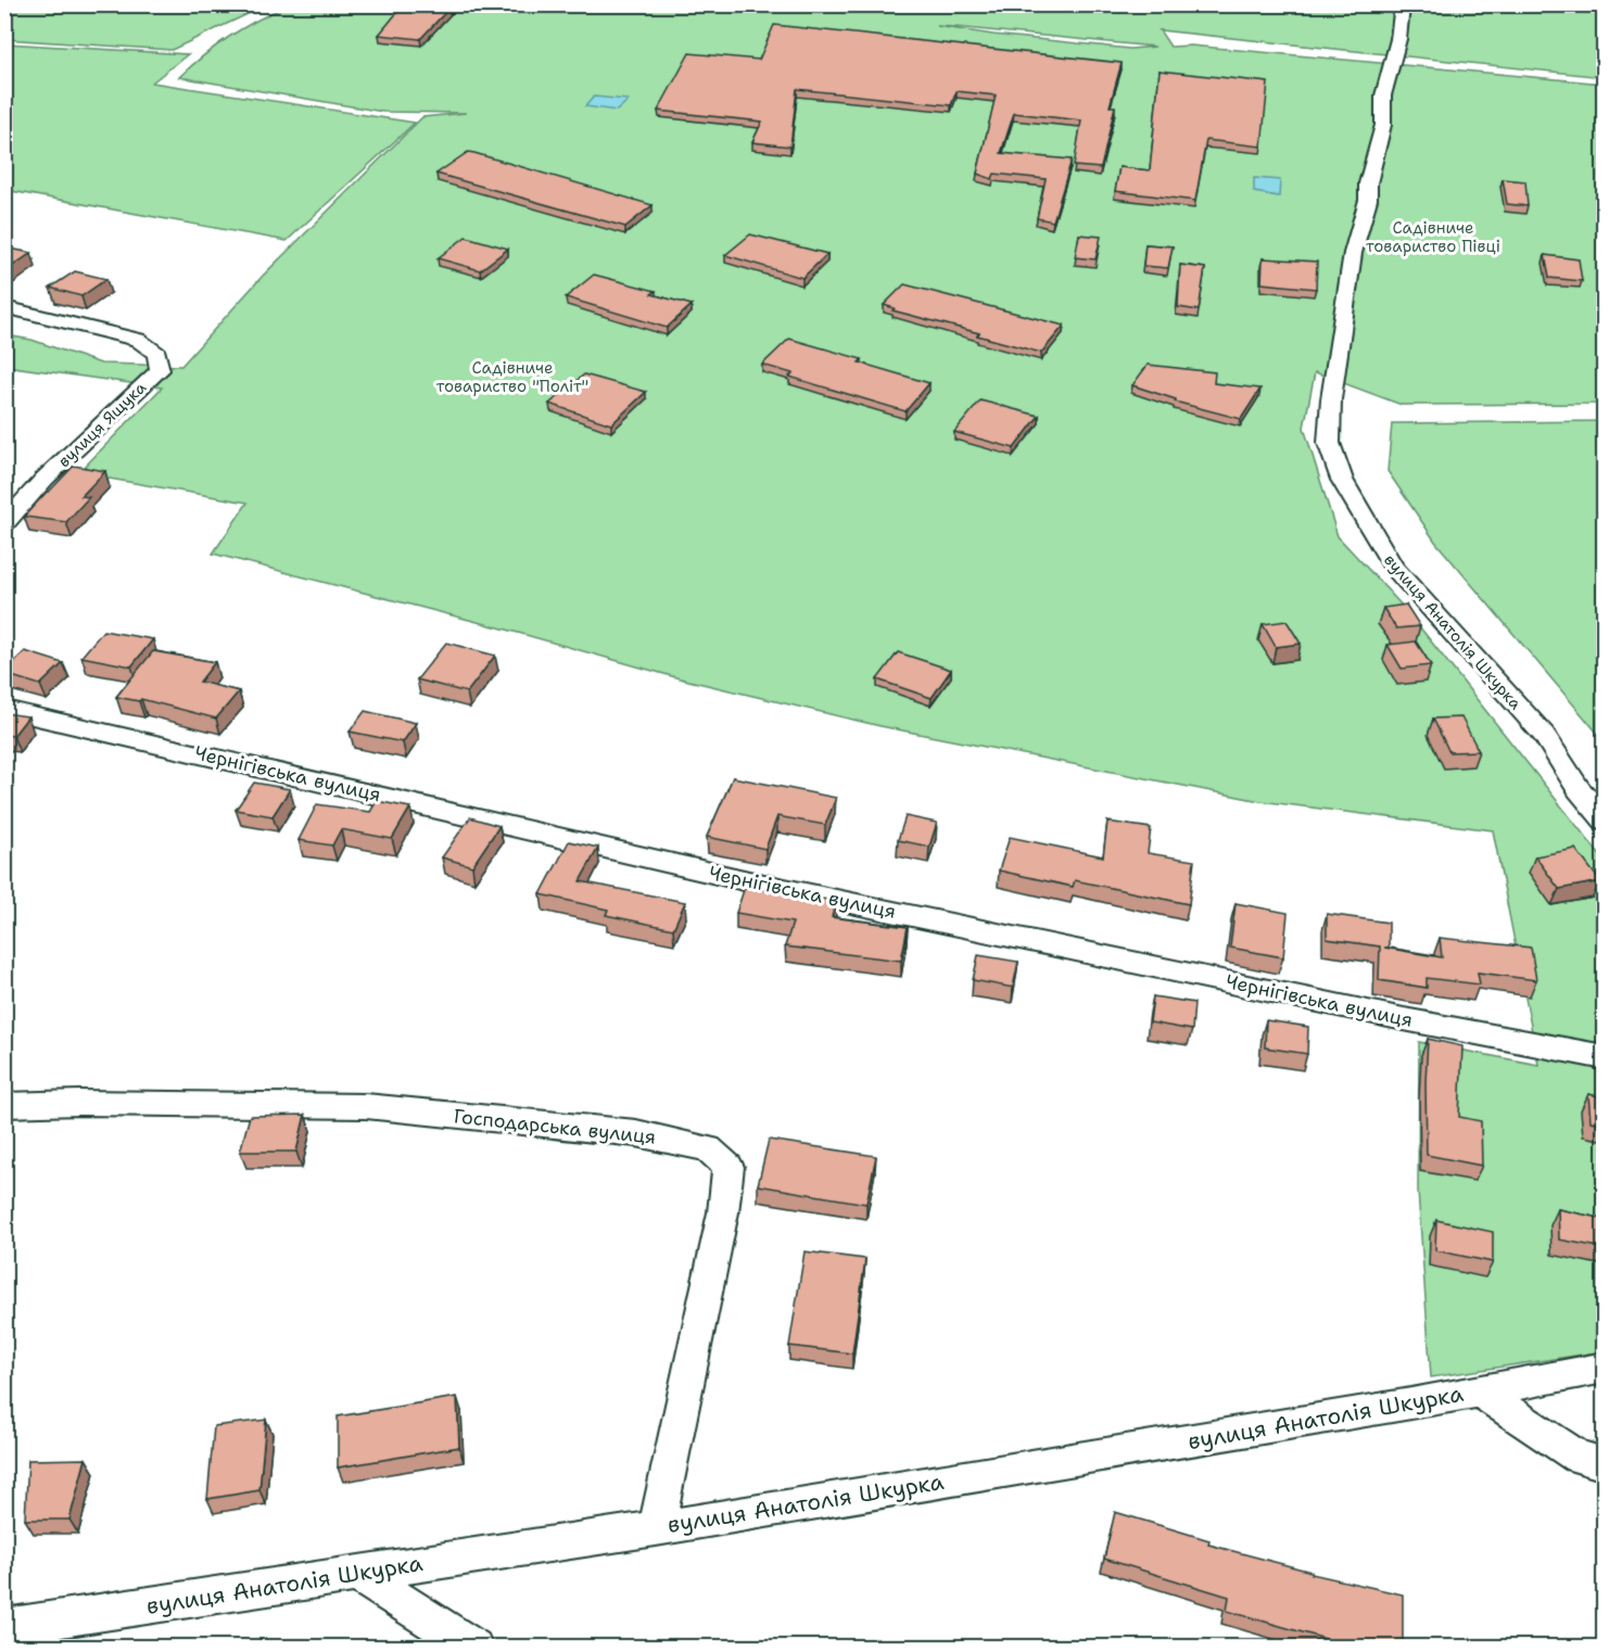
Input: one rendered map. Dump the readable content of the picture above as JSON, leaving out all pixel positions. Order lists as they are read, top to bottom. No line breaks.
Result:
{"streets":{"street":["вулиця Ящука","вулиця Анатолія Шкурка","Чернігівська вулиця","Господарська вулиця"]},"crossings":[["вулиця Анатолія Шкурка","Господарська вулиця"]],"parks":["Садівниче товариство Півці","Садівниче товариство \"Політ\""]}
